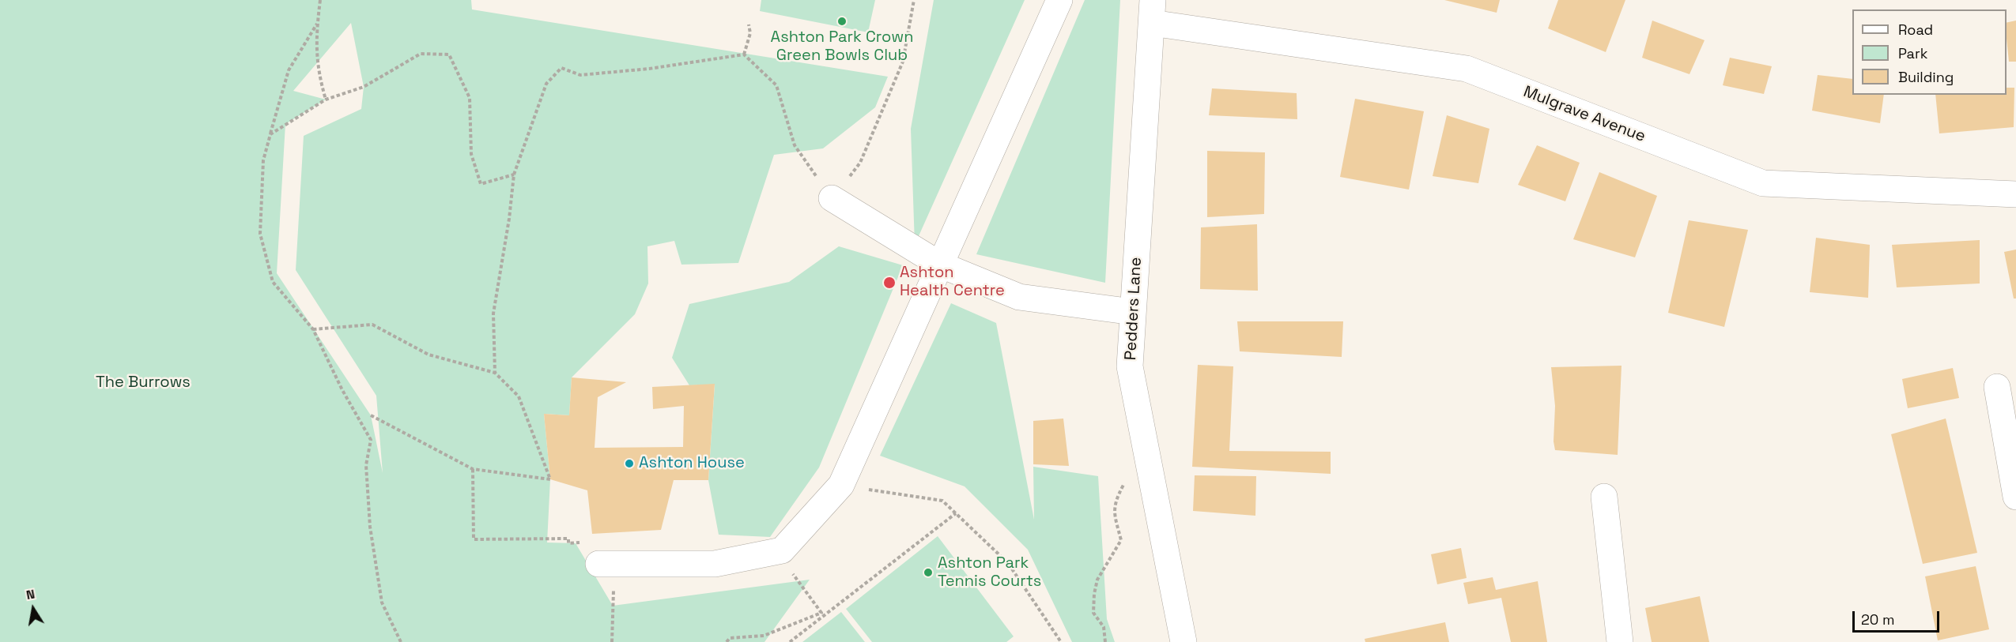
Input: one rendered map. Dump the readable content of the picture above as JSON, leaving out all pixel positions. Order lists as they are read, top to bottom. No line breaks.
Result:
{"streets":{"street":["Mulgrave Avenue","Pedders Lane"]},"crossings":[["Mulgrave Avenue","Pedders Lane"]],"parks":["The Burrows"],"places":["Ashton Park Crown Green Bowls Club","Ashton Health Centre","Ashton House","Ashton Park Tennis Courts"],"legend":["Road","Park","Building"],"scale_bar":"20 m","north":"top"}
